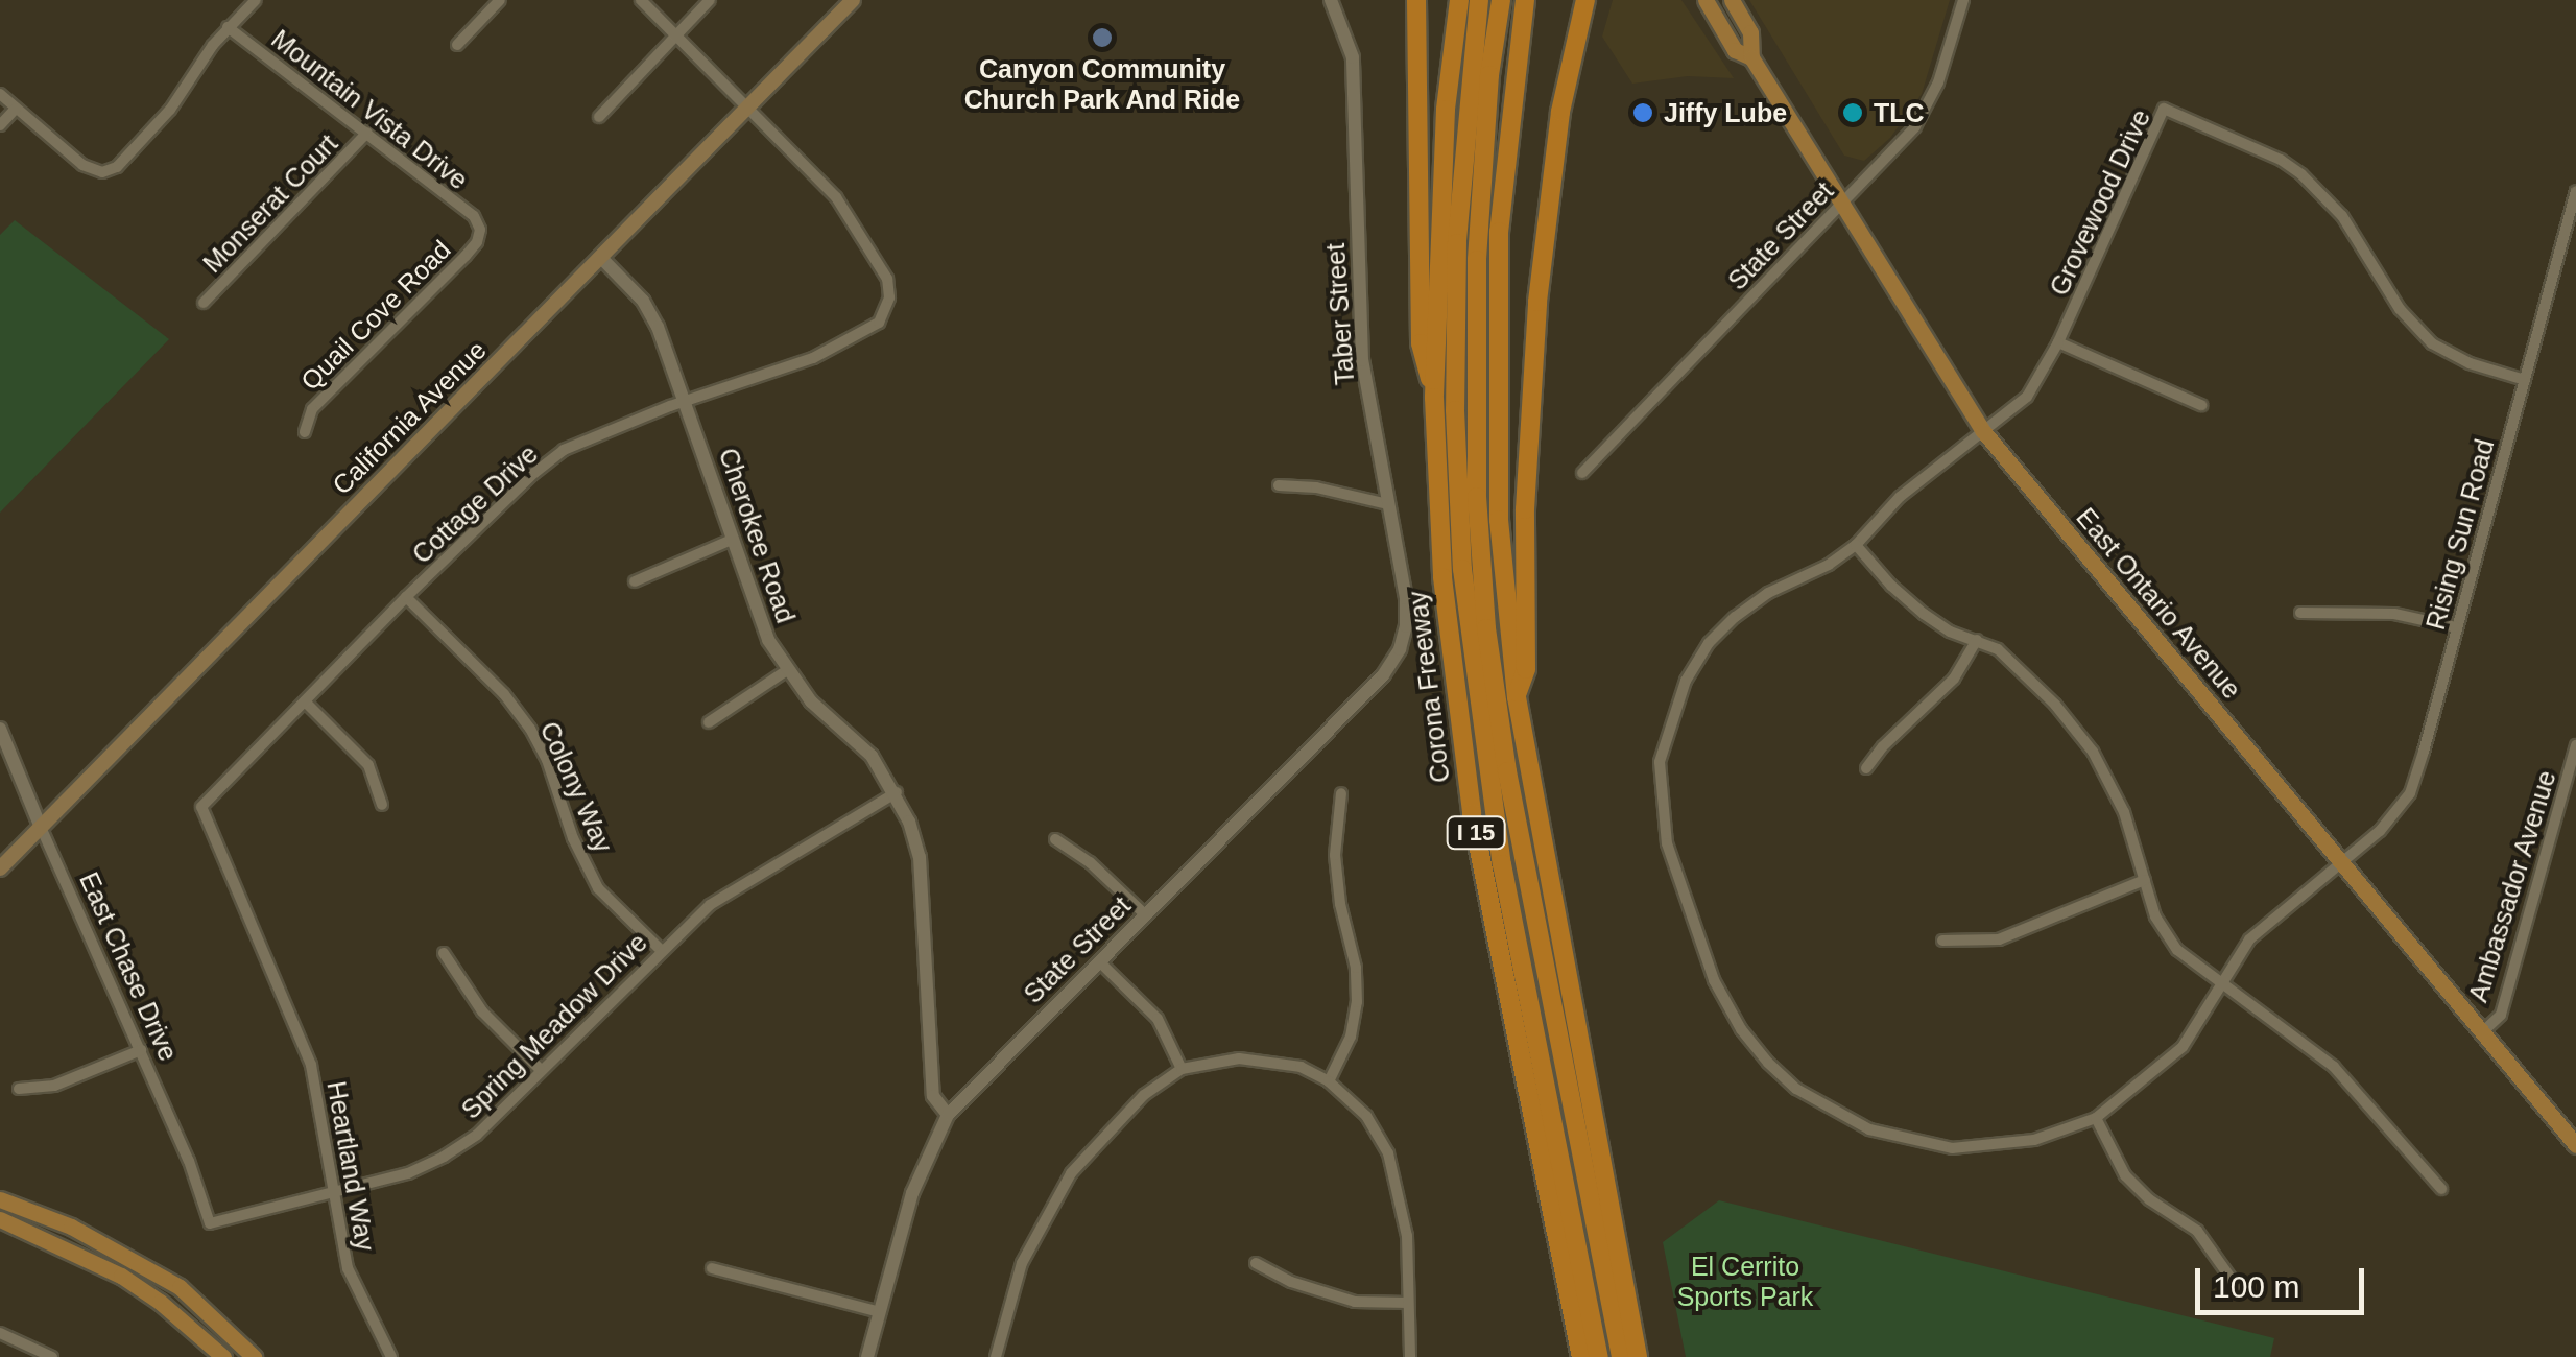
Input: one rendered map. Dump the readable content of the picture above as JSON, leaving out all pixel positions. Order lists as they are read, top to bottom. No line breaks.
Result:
{"streets":{"highway":["Corona Freeway","I 15"],"main road":["California Avenue","East Ontario Avenue"],"street":["Mountain Vista Drive","Grovewood Drive","Monserat Court","State Street","Taber Street","Quail Cove Road","Cottage Drive","Rising Sun Road","Cherokee Road","Colony Way","Ambassador Avenue","East Chase Drive","Spring Meadow Drive","Heartland Way"]},"crossings":[["Mountain Vista Drive","Monserat Court"],["Mountain Vista Drive","Quail Cove Road"],["Grovewood Drive","Rising Sun Road"],["Grovewood Drive","East Ontario Avenue"],["State Street","Taber Street"],["State Street","Cherokee Road"],["State Street","East Ontario Avenue"],["California Avenue","Cottage Drive"],["California Avenue","Cherokee Road"],["California Avenue","East Chase Drive"],["Cottage Drive","Cherokee Road"],["Cottage Drive","Colony Way"],["Cottage Drive","Heartland Way"],["Rising Sun Road","East Ontario Avenue"],["Cherokee Road","Spring Meadow Drive"],["East Ontario Avenue","Ambassador Avenue"],["Colony Way","Spring Meadow Drive"],["East Chase Drive","Spring Meadow Drive"],["Spring Meadow Drive","Heartland Way"]],"parks":["El Cerrito Sports Park"],"places":["Canyon Community Church Park And Ride","Jiffy Lube","TLC"],"scale_bar":"100 m"}
